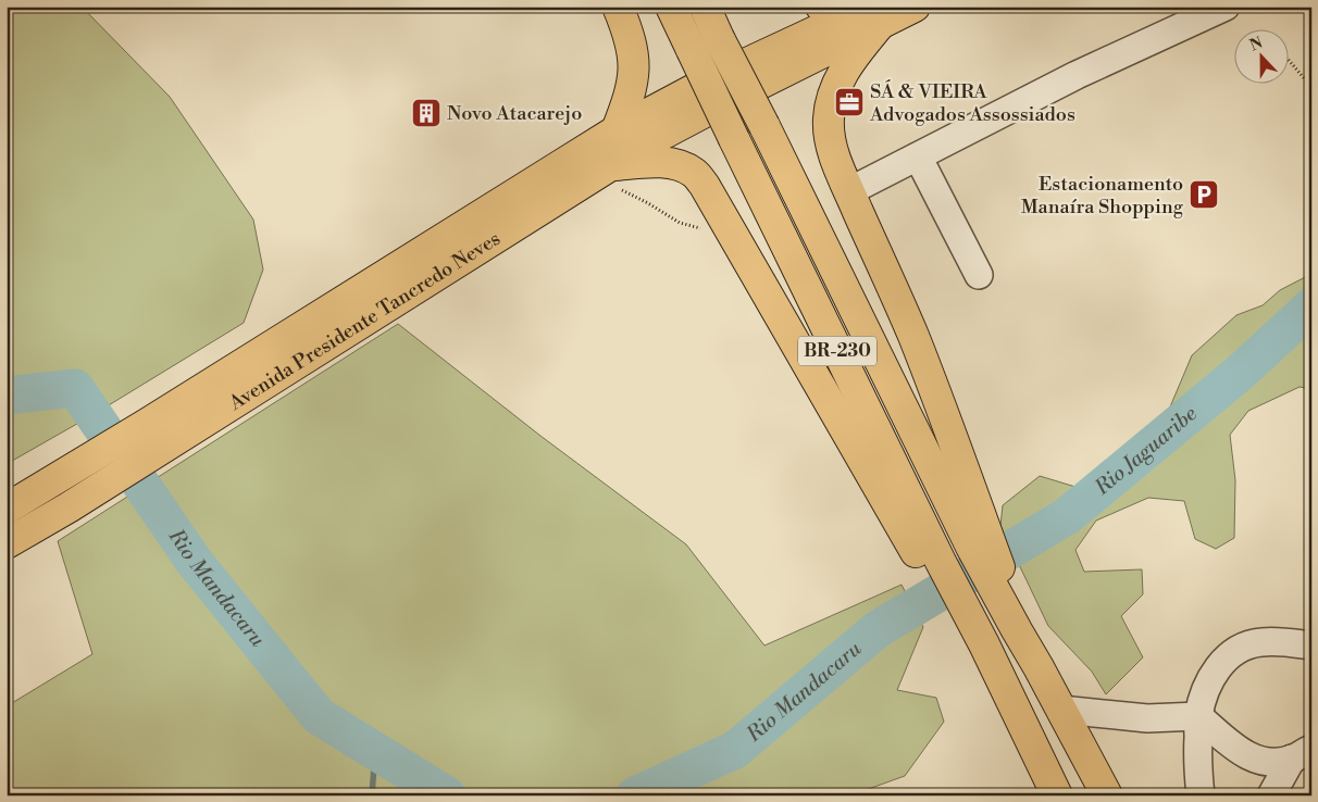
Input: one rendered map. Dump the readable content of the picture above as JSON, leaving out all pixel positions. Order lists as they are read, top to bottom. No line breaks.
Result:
{"streets":{"main road":["Avenida Presidente Tancredo Neves","BR-230"]},"water":["Rio Jaguaribe","Rio Mandacaru"],"places":{"office":["SÁ & VIEIRA Advogados Assossiados"],"building":["Novo Atacarejo"],"parking":["Estacionamento Manaíra Shopping"]},"north":"top"}
